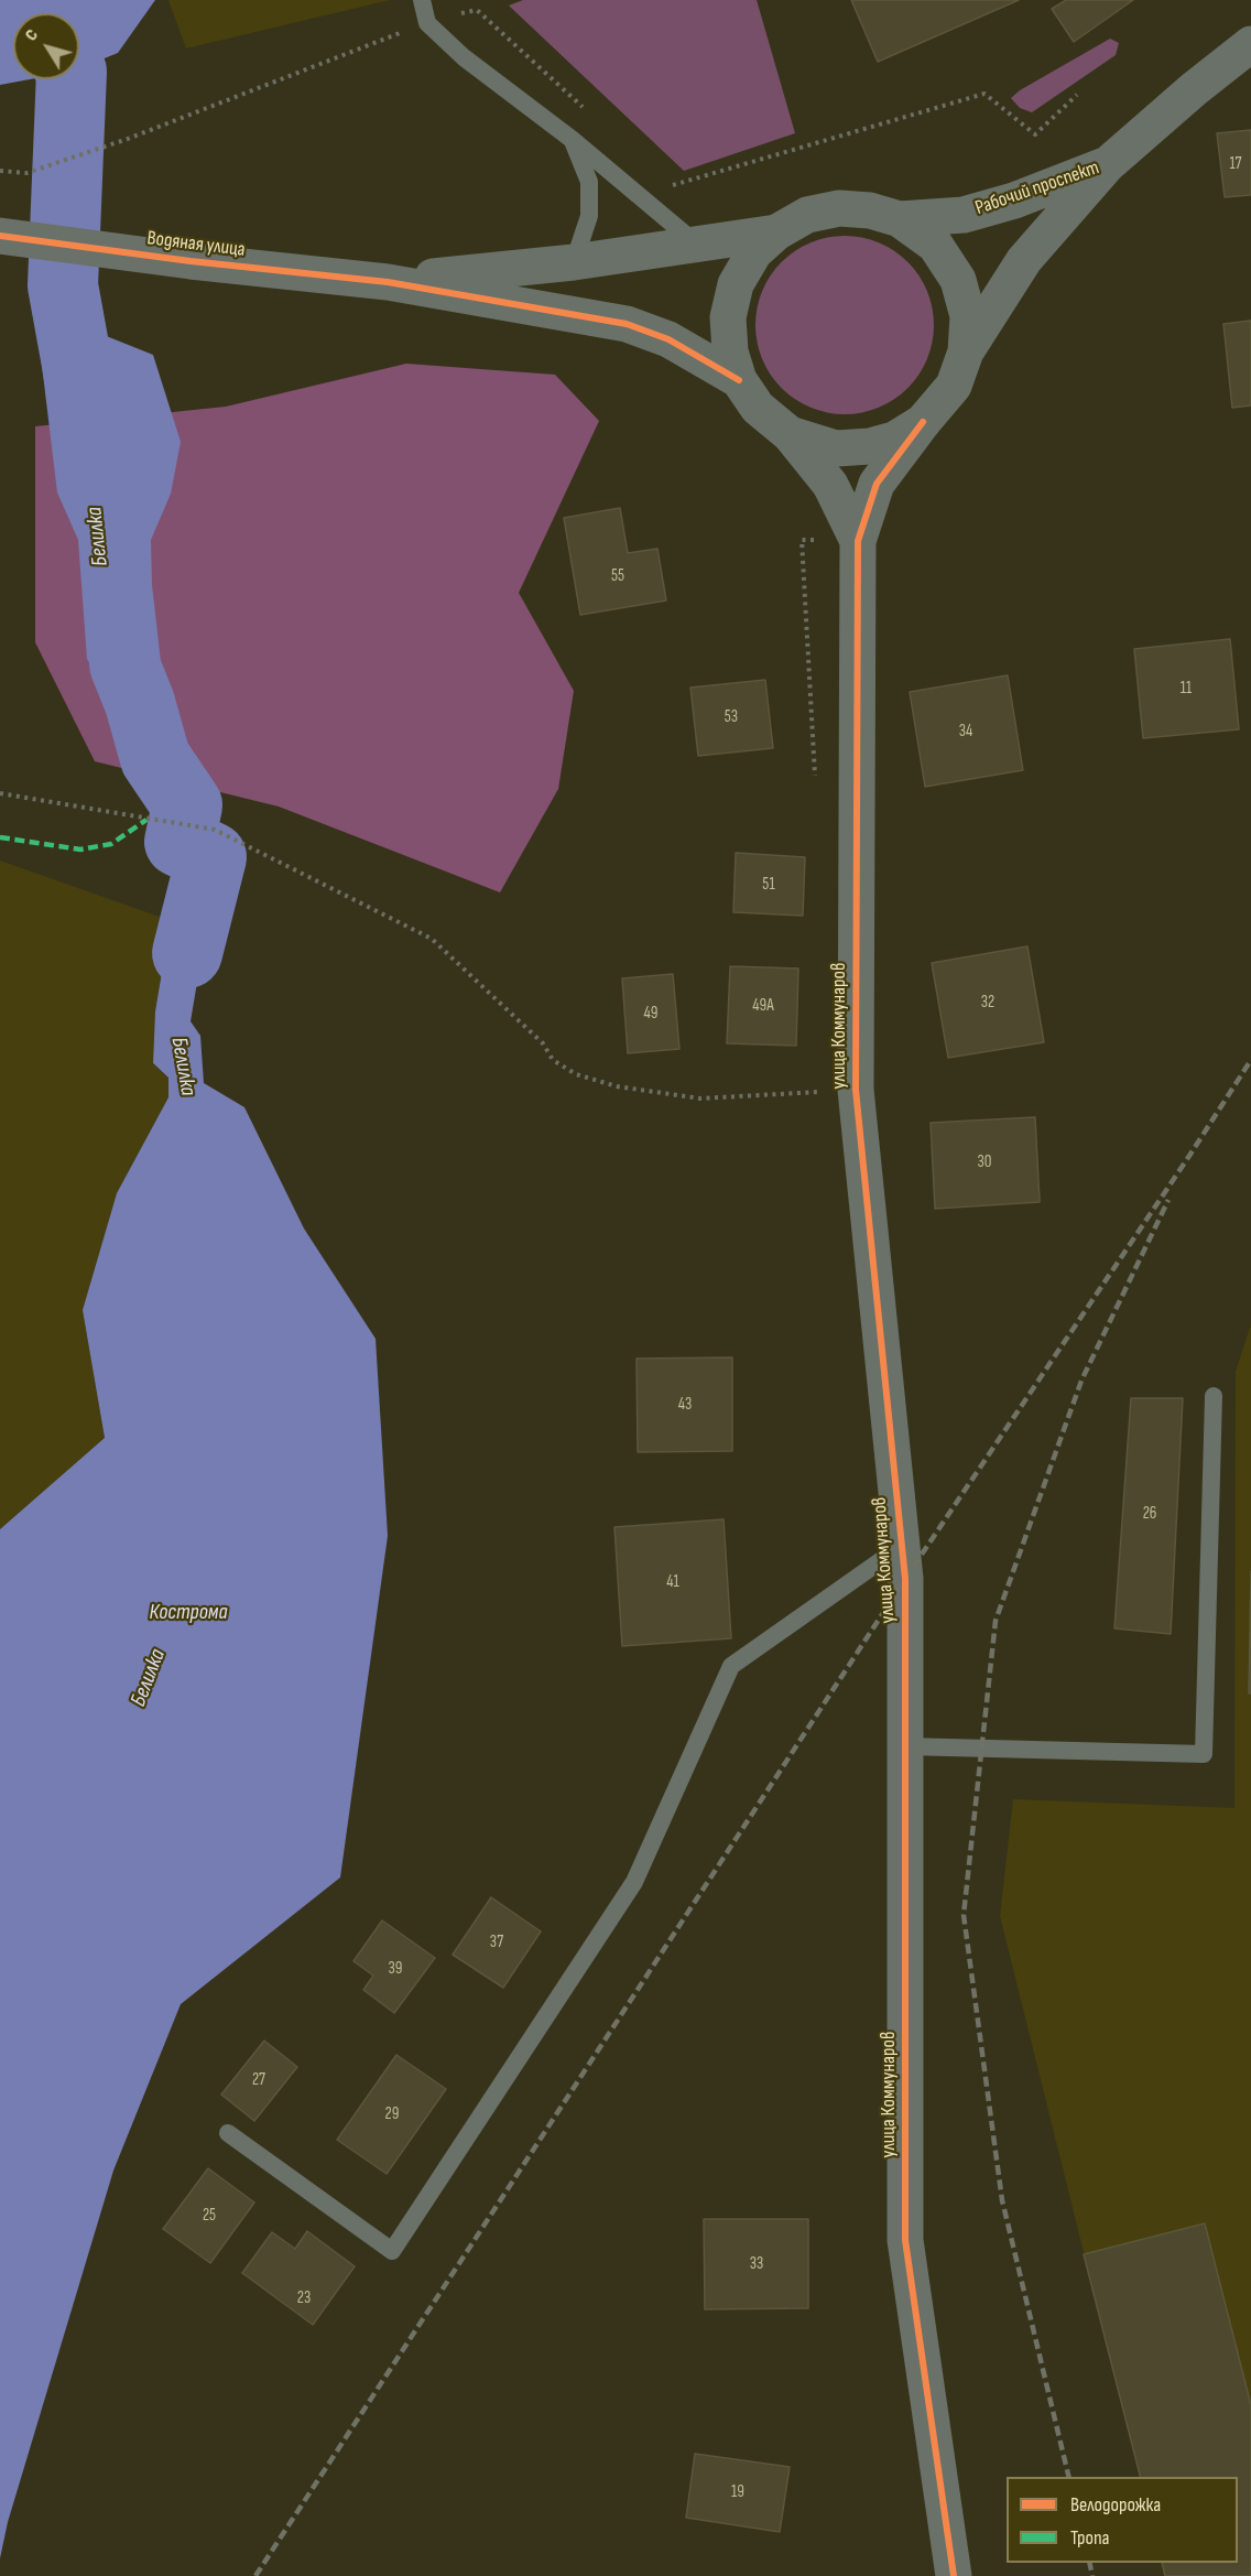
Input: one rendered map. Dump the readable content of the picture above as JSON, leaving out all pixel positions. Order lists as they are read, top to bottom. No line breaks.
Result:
{"streets":{"street":["Рабочий проспект","Водяная улица","улица Коммунаров"]},"water":["Белилка","Кострома"],"house_numbers":["17","55","11","53","34","51","32","49А","49","30","43","26","41","37","39","27","29","25","33","23","19"],"legend":["Велодорожка","Тропа"],"north":"top left"}
